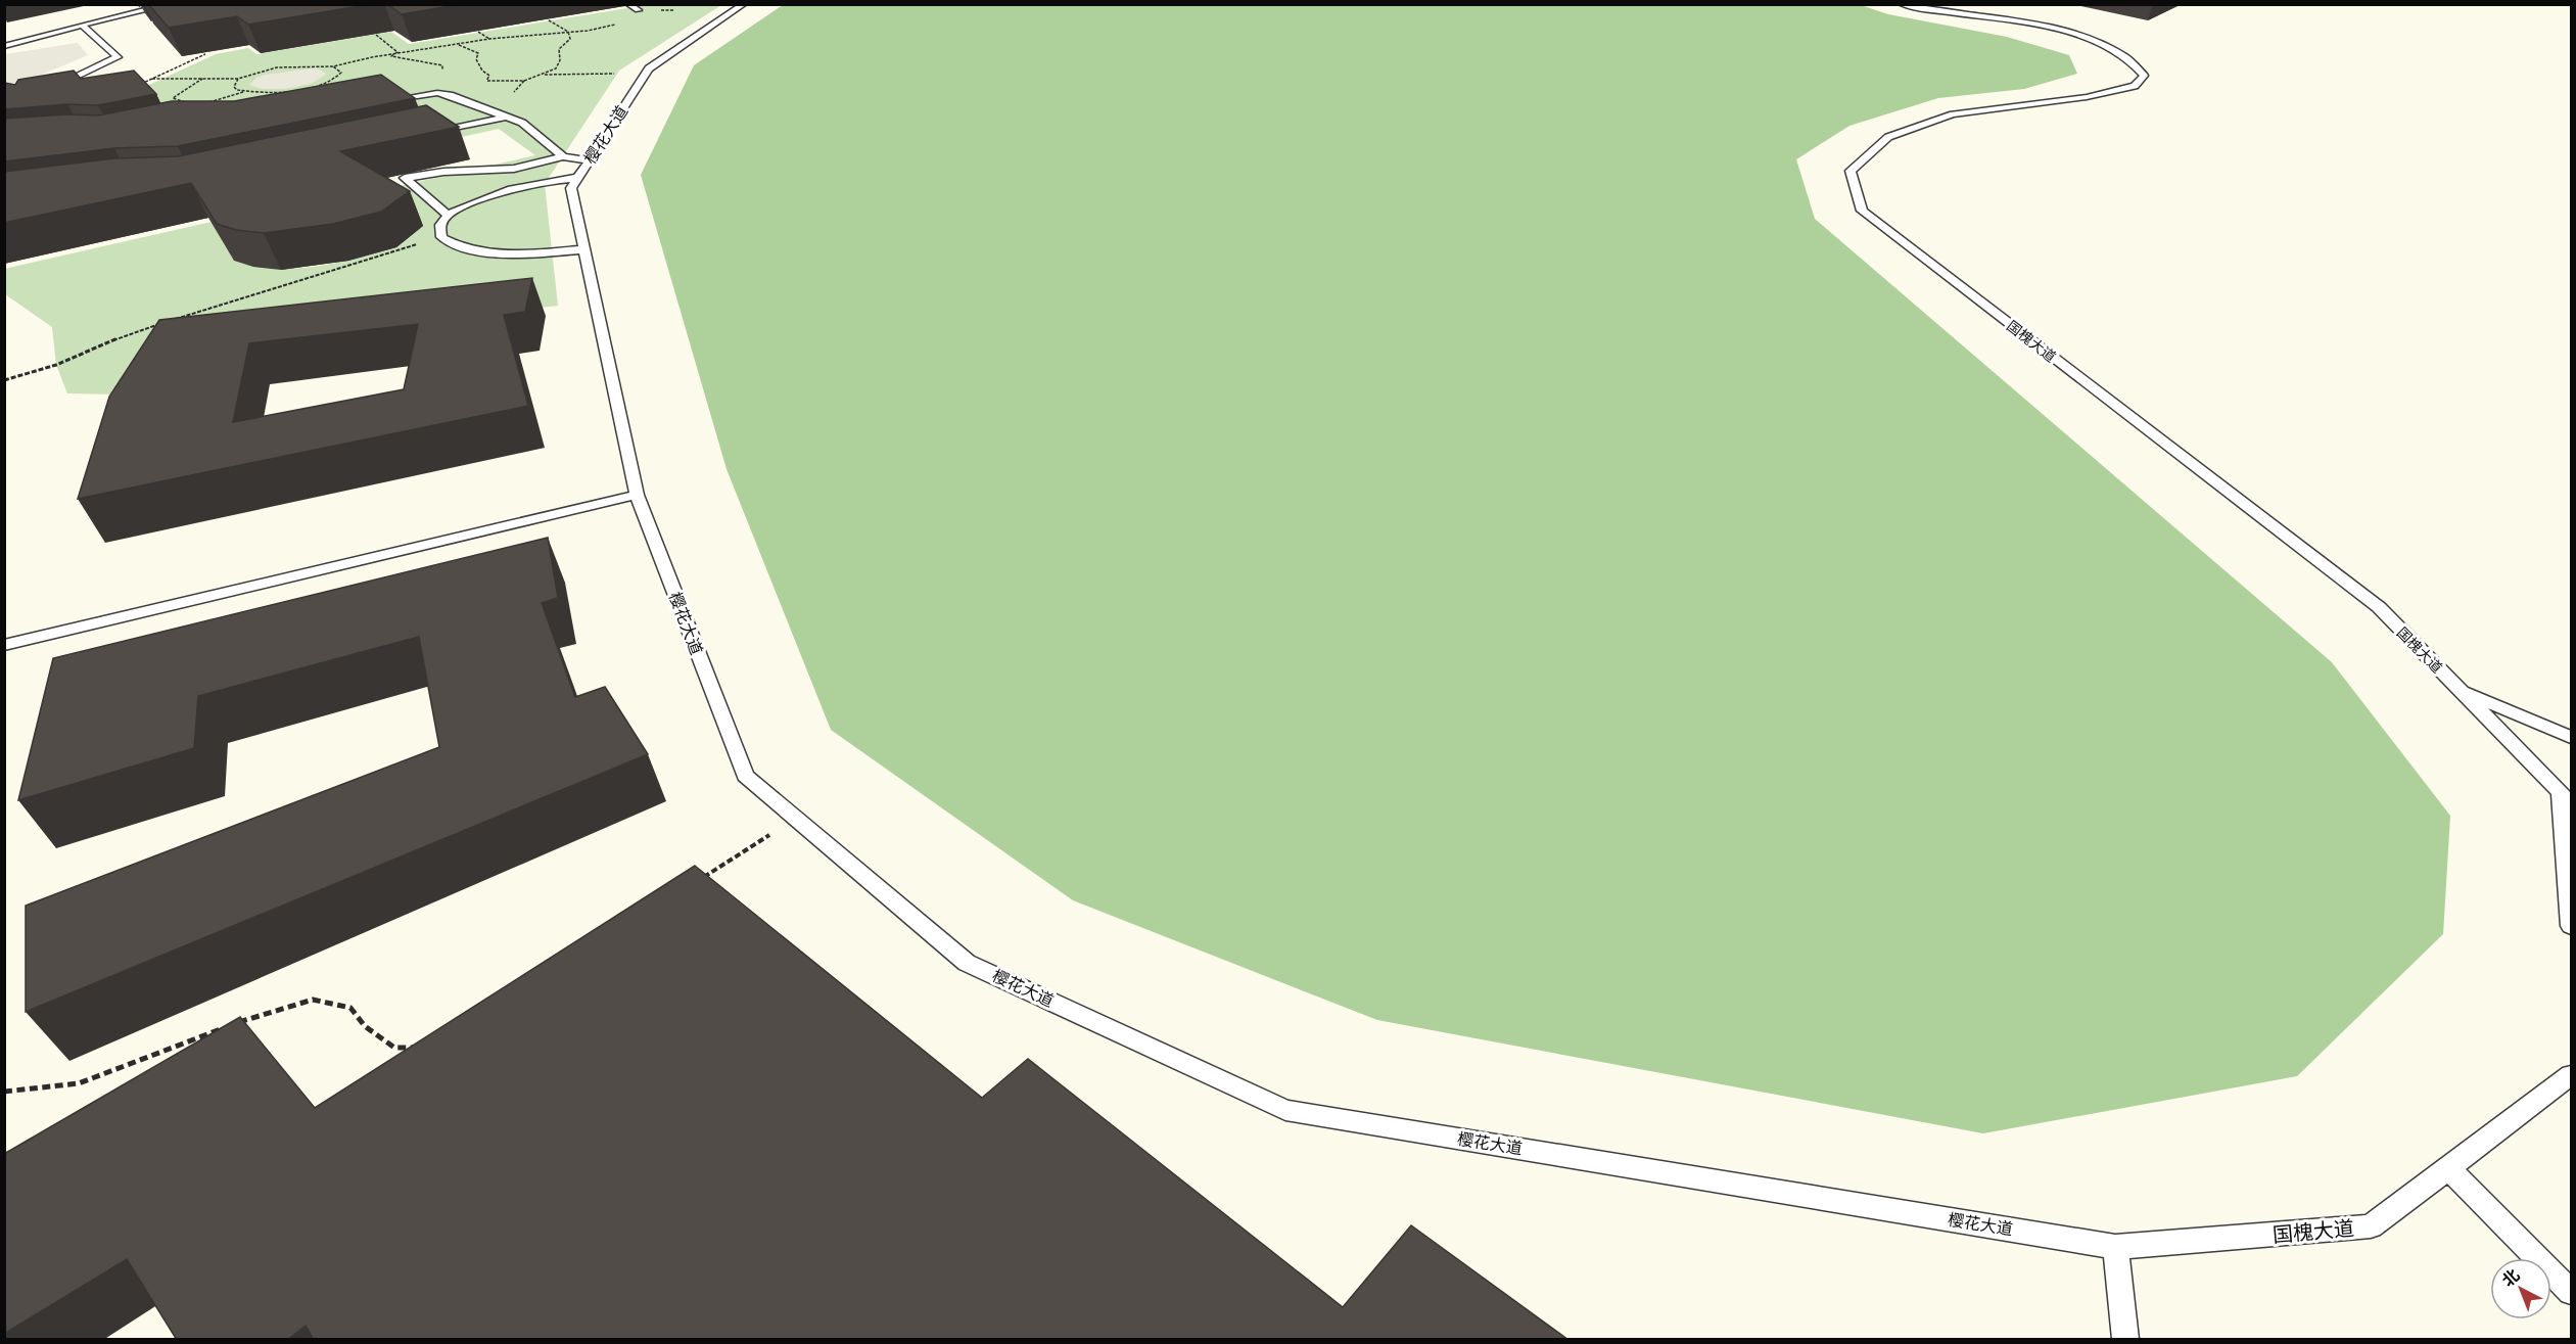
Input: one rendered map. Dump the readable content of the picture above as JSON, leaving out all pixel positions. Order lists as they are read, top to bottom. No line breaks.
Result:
{"streets":{"lane":["樱花大道","国槐大道"]},"crossings":[["樱花大道","国槐大道"]],"north":"top left"}
